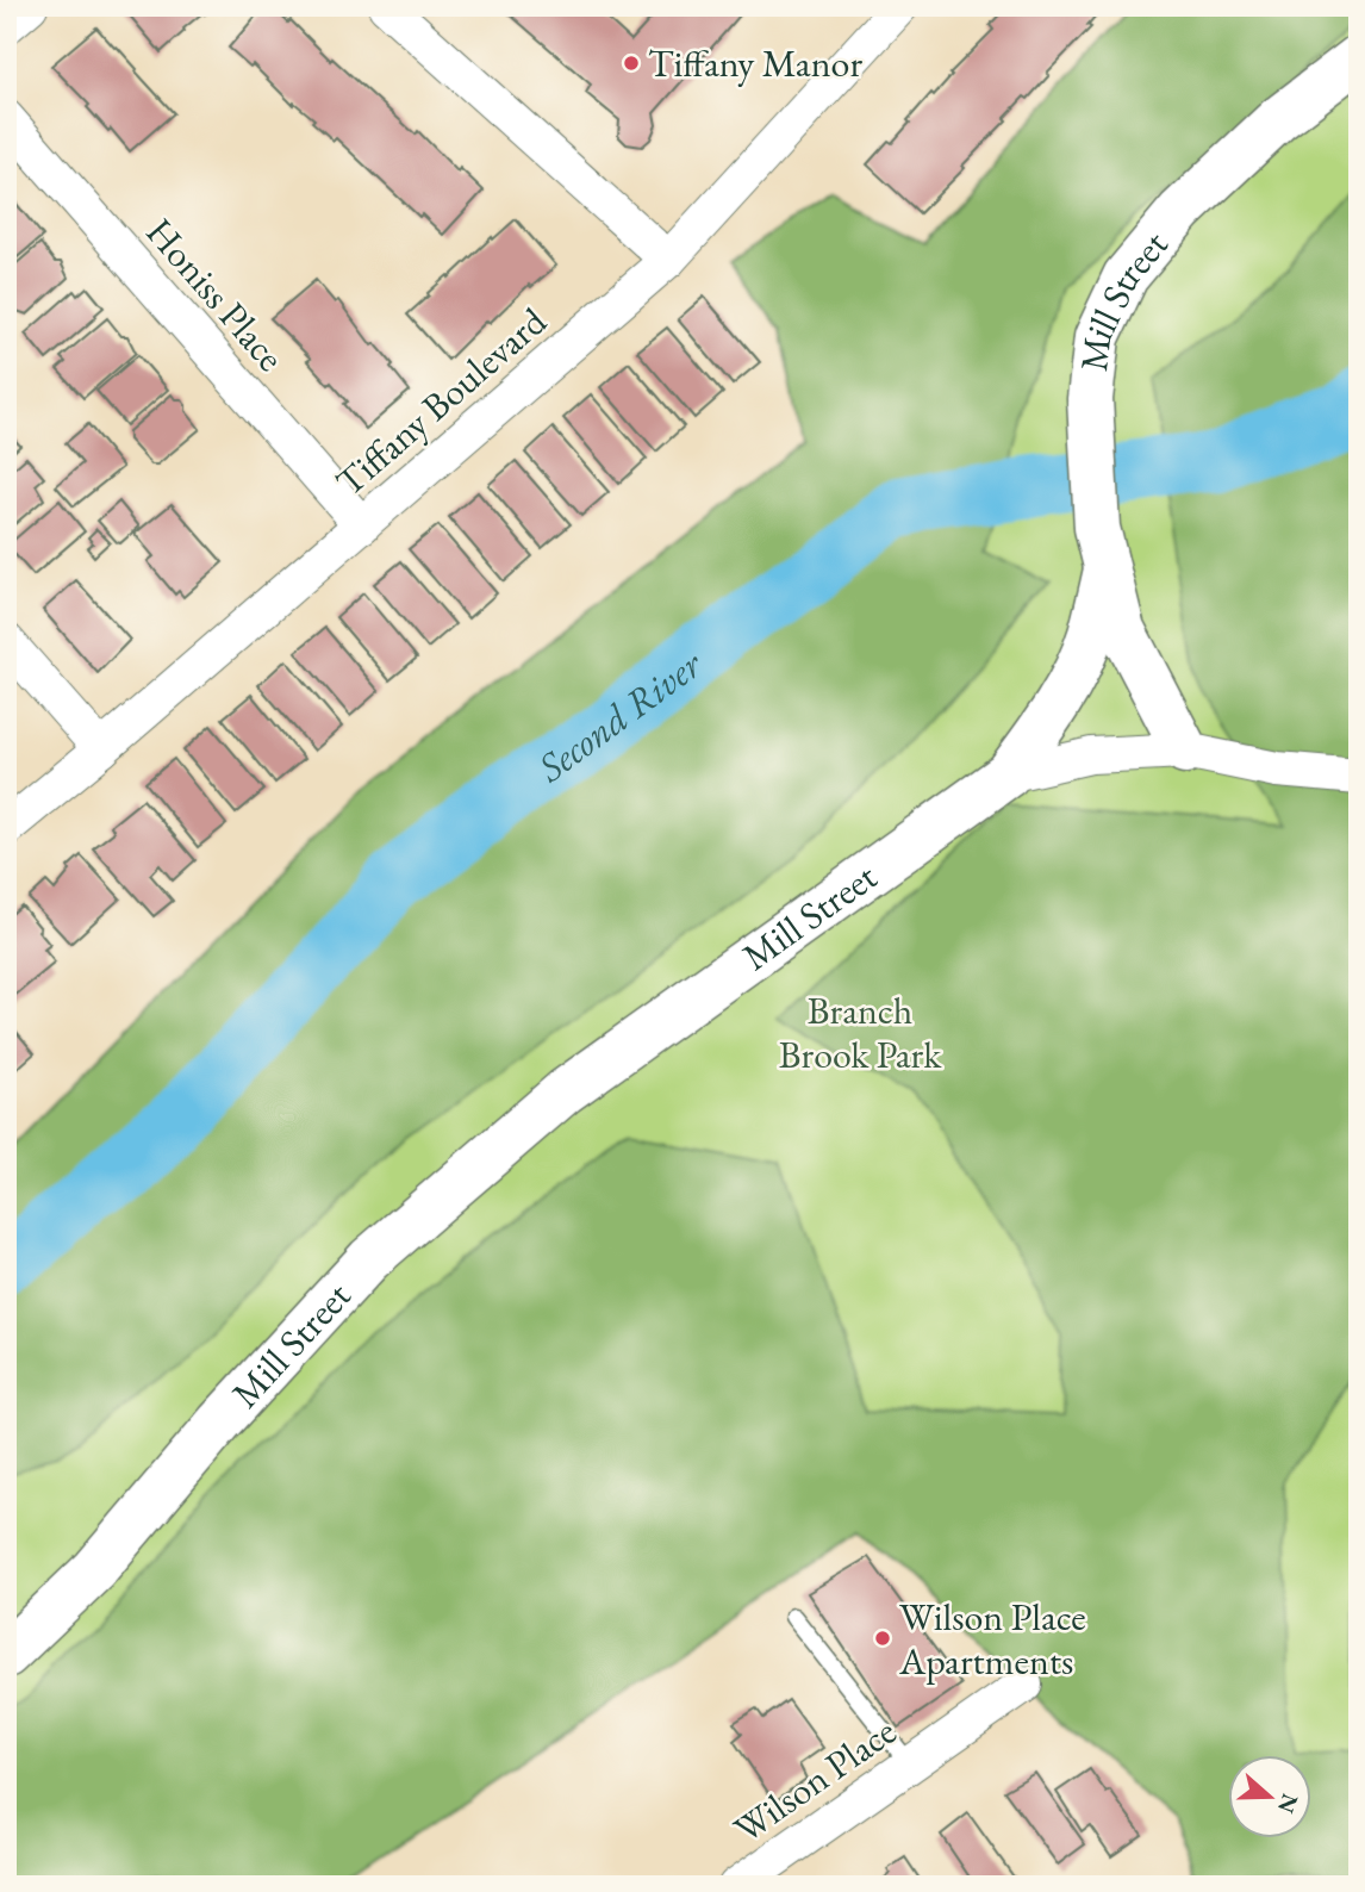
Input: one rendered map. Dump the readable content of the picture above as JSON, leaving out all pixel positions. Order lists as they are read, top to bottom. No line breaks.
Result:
{"streets":{"street":["Honiss Place","Mill Street","Tiffany Boulevard","Wilson Place"]},"crossings":[["Honiss Place","Tiffany Boulevard"]],"water":["Second River"],"parks":["Branch Brook Park"],"places":["Tiffany Manor","Wilson Place Apartments"],"north":"right"}
